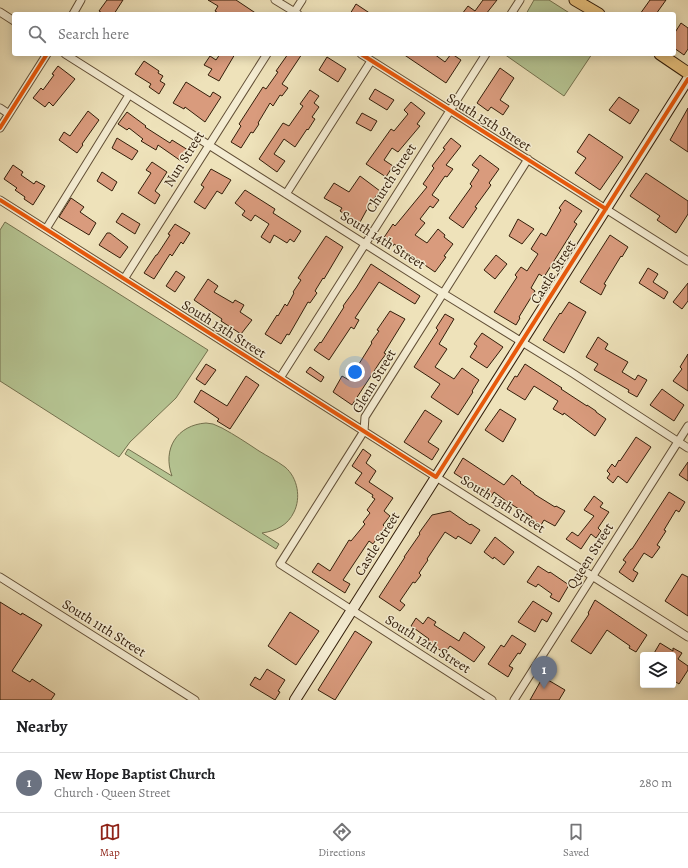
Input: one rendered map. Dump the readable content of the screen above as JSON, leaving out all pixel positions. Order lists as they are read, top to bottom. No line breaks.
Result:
{"streets":{"street":["South 15th Street","Nun Street","Church Street","South 14th Street","Castle Street","South 13th Street","Glenn Street","Queen Street","South 11th Street","South 12th Street"]},"crossings":[["South 15th Street","Church Street"],["South 15th Street","Castle Street"],["South 15th Street","Glenn Street"],["Nun Street","South 14th Street"],["Nun Street","South 13th Street"],["Church Street","South 14th Street"],["Church Street","South 13th Street"],["South 14th Street","Castle Street"],["South 14th Street","Glenn Street"],["South 14th Street","Queen Street"],["Castle Street","South 13th Street"],["Castle Street","Glenn Street"],["Castle Street","South 12th Street"],["South 13th Street","Glenn Street"],["South 13th Street","Queen Street"],["Glenn Street","South 12th Street"]],"page":{"search":"Search here","pins":"1","heading":"Nearby","list":[{"mark":"1","name":"New Hope Baptist Church","note":"Church · Queen Street","value":"280 m"}],"nav":["Map","Directions","Saved"]}}
